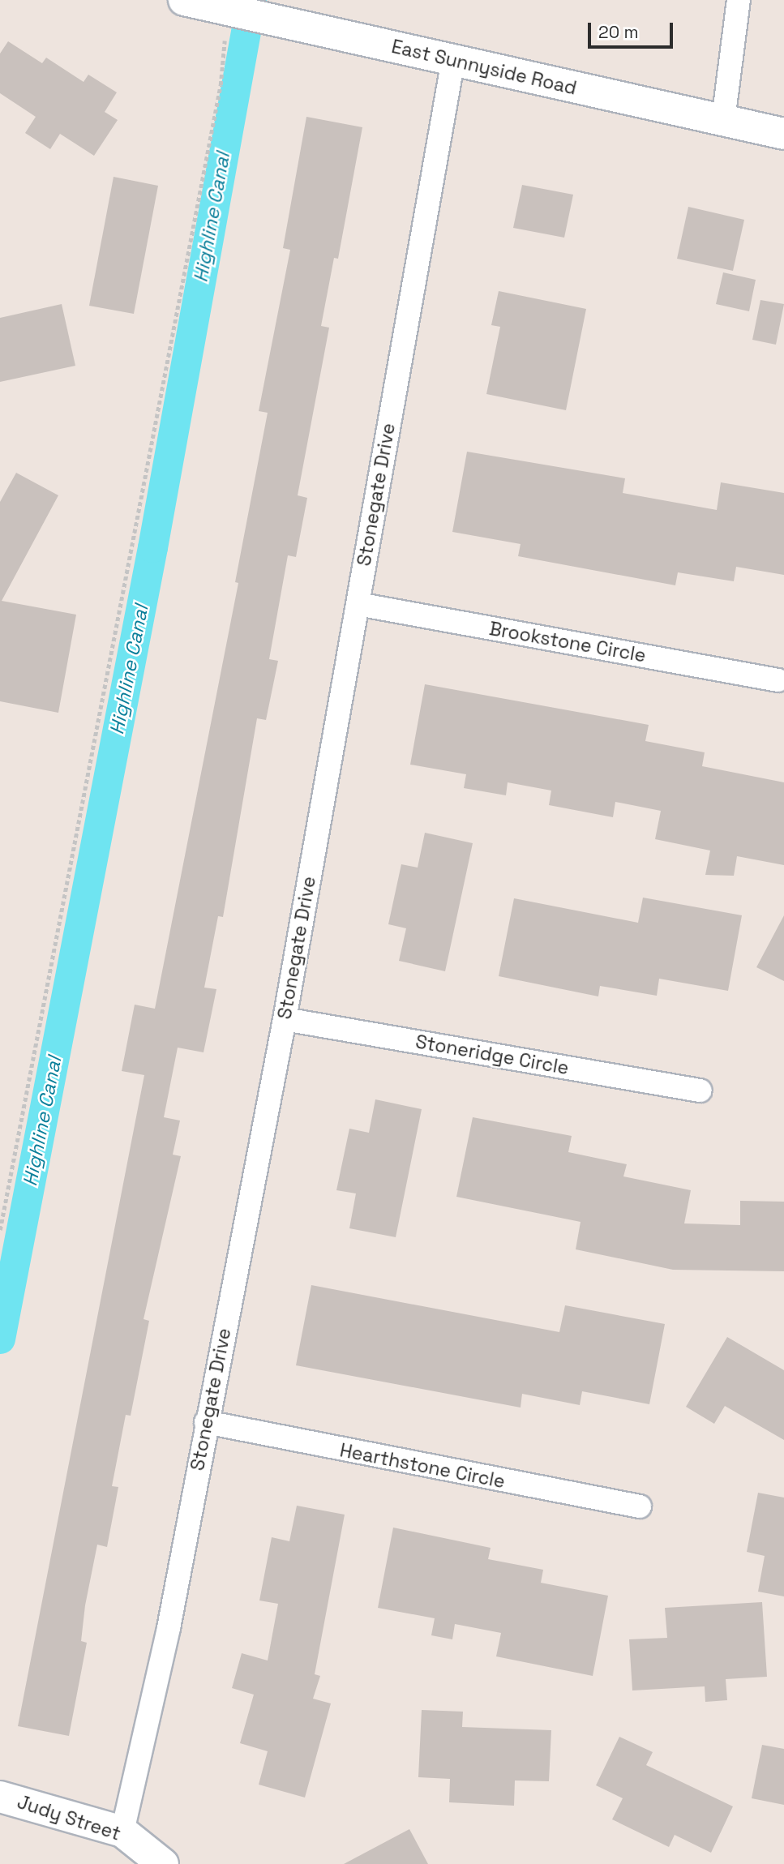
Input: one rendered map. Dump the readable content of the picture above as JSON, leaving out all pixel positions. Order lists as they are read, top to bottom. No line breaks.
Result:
{"streets":{"main road":["East Sunnyside Road","Judy Street"],"street":["Stonegate Drive","Brookstone Circle","Stoneridge Circle","Hearthstone Circle"]},"crossings":[["East Sunnyside Road","Stonegate Drive"],["Stonegate Drive","Brookstone Circle"],["Stonegate Drive","Stoneridge Circle"],["Stonegate Drive","Hearthstone Circle"],["Stonegate Drive","Judy Street"]],"water":["Highline Canal"],"scale_bar":"20 m"}
